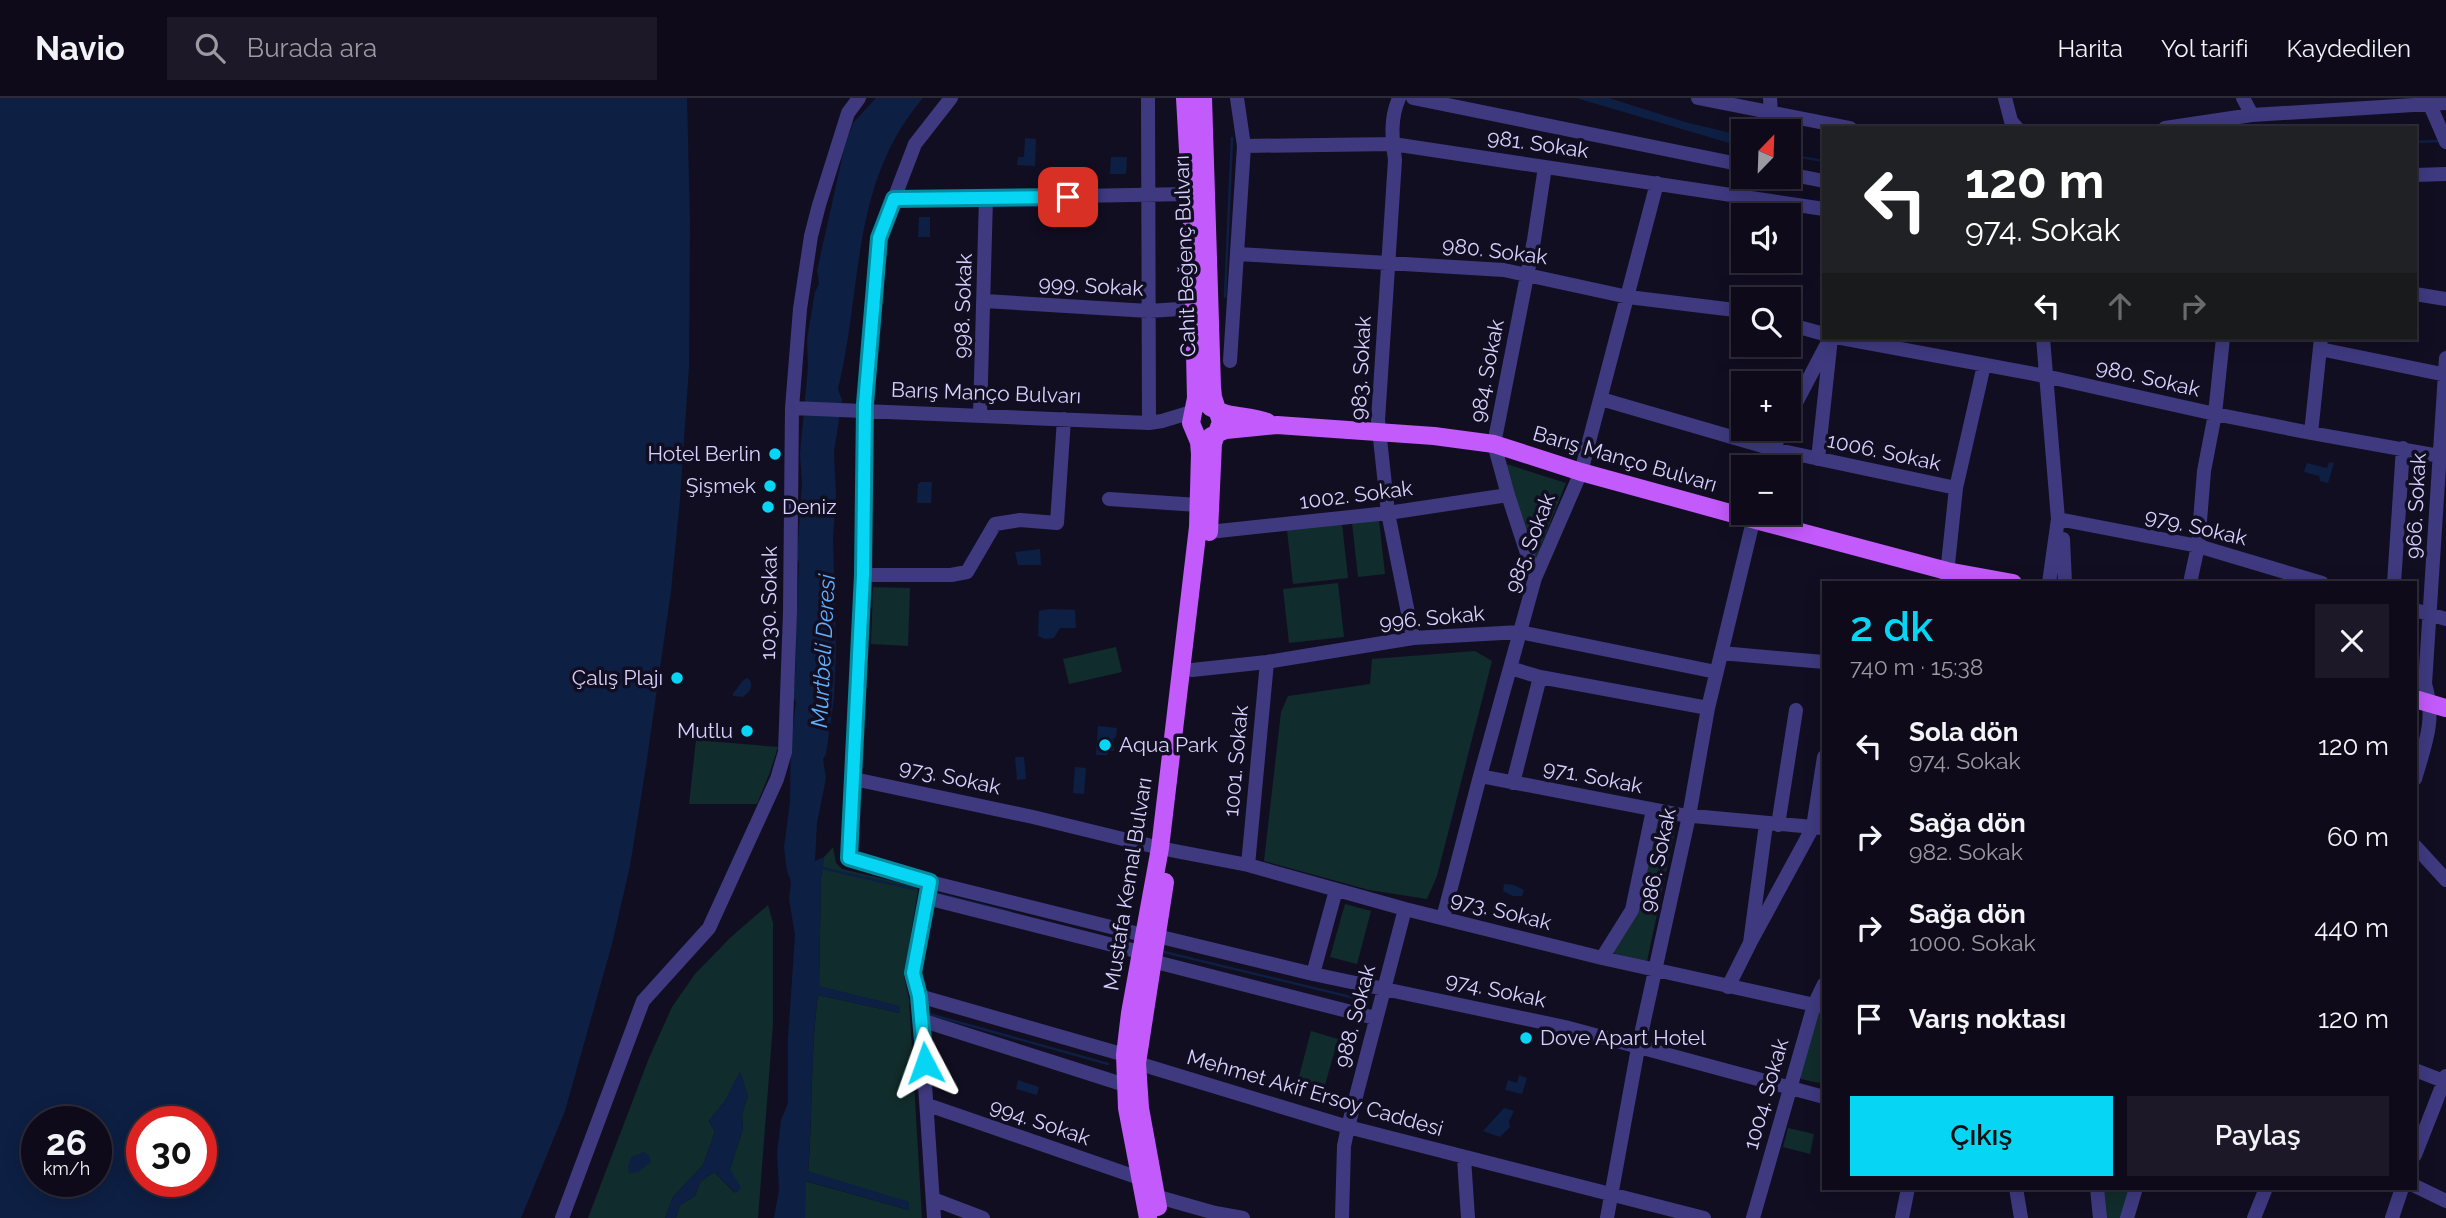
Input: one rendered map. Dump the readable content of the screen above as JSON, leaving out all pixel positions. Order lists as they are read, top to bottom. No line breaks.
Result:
{"streets":{"main road":["Cahit Beğenç Bulvarı","Barış Manço Bulvarı","Mustafa Kemal Bulvarı"],"street":["981. Sokak","980. Sokak","999. Sokak","998. Sokak","983. Sokak","984. Sokak","1006. Sokak","1002. Sokak","966. Sokak","979. Sokak","985. Sokak","1030. Sokak","996. Sokak","1001. Sokak","973. Sokak","971. Sokak","986. Sokak","974. Sokak","988. Sokak","Mehmet Akif Ersoy Caddesi","1004. Sokak","994. Sokak"]},"crossings":[["981. Sokak","983. Sokak"],["981. Sokak","984. Sokak"],["981. Sokak","985. Sokak"],["980. Sokak","983. Sokak"],["980. Sokak","984. Sokak"],["980. Sokak","966. Sokak"],["980. Sokak","985. Sokak"],["Cahit Beğenç Bulvarı","999. Sokak"],["Cahit Beğenç Bulvarı","Barış Manço Bulvarı"],["Cahit Beğenç Bulvarı","Mustafa Kemal Bulvarı"],["999. Sokak","998. Sokak"],["998. Sokak","Barış Manço Bulvarı"],["983. Sokak","Barış Manço Bulvarı"],["983. Sokak","1002. Sokak"],["983. Sokak","996. Sokak"],["984. Sokak","Barış Manço Bulvarı"],["984. Sokak","1002. Sokak"],["984. Sokak","985. Sokak"],["Barış Manço Bulvarı","985. Sokak"],["Barış Manço Bulvarı","1030. Sokak"],["Barış Manço Bulvarı","Mustafa Kemal Bulvarı"],["1006. Sokak","985. Sokak"],["1002. Sokak","Mustafa Kemal Bulvarı"],["985. Sokak","996. Sokak"],["985. Sokak","973. Sokak"],["985. Sokak","971. Sokak"],["996. Sokak","1001. Sokak"],["996. Sokak","986. Sokak"],["996. Sokak","Mustafa Kemal Bulvarı"],["1001. Sokak","973. Sokak"],["973. Sokak","986. Sokak"],["973. Sokak","Mustafa Kemal Bulvarı"],["973. Sokak","974. Sokak"],["973. Sokak","988. Sokak"],["973. Sokak","1004. Sokak"],["971. Sokak","986. Sokak"],["986. Sokak","974. Sokak"],["986. Sokak","Mehmet Akif Ersoy Caddesi"],["Mustafa Kemal Bulvarı","974. Sokak"],["Mustafa Kemal Bulvarı","Mehmet Akif Ersoy Caddesi"],["Mustafa Kemal Bulvarı","994. Sokak"],["974. Sokak","988. Sokak"],["974. Sokak","1004. Sokak"],["988. Sokak","Mehmet Akif Ersoy Caddesi"]],"water":["Murtbeli Deresi"],"places":["Hotel Berlin","Şişmek","Deniz","Çalış Plajı","Mutlu","Aqua Park","Dove Apart Hotel"],"north":"top right","page":{"header":"Navio","search":"Burada ara","nav":["Harita","Yol tarifi","Kaydedilen"],"map_buttons":["+","−"],"turn":["120 m","974. Sokak"],"heading":["2 dk","740 m · 15:38"],"list":[{"name":"Sola dön","note":"974. Sokak","value":"120 m"},{"name":"Sağa dön","note":"982. Sokak","value":"60 m"},{"name":"Sağa dön","note":"1000. Sokak","value":"440 m"},{"name":"Varış noktası","value":"120 m"}],"buttons":["Çıkış","Paylaş"],"speed":"26 km/h","limit":"30"}}
